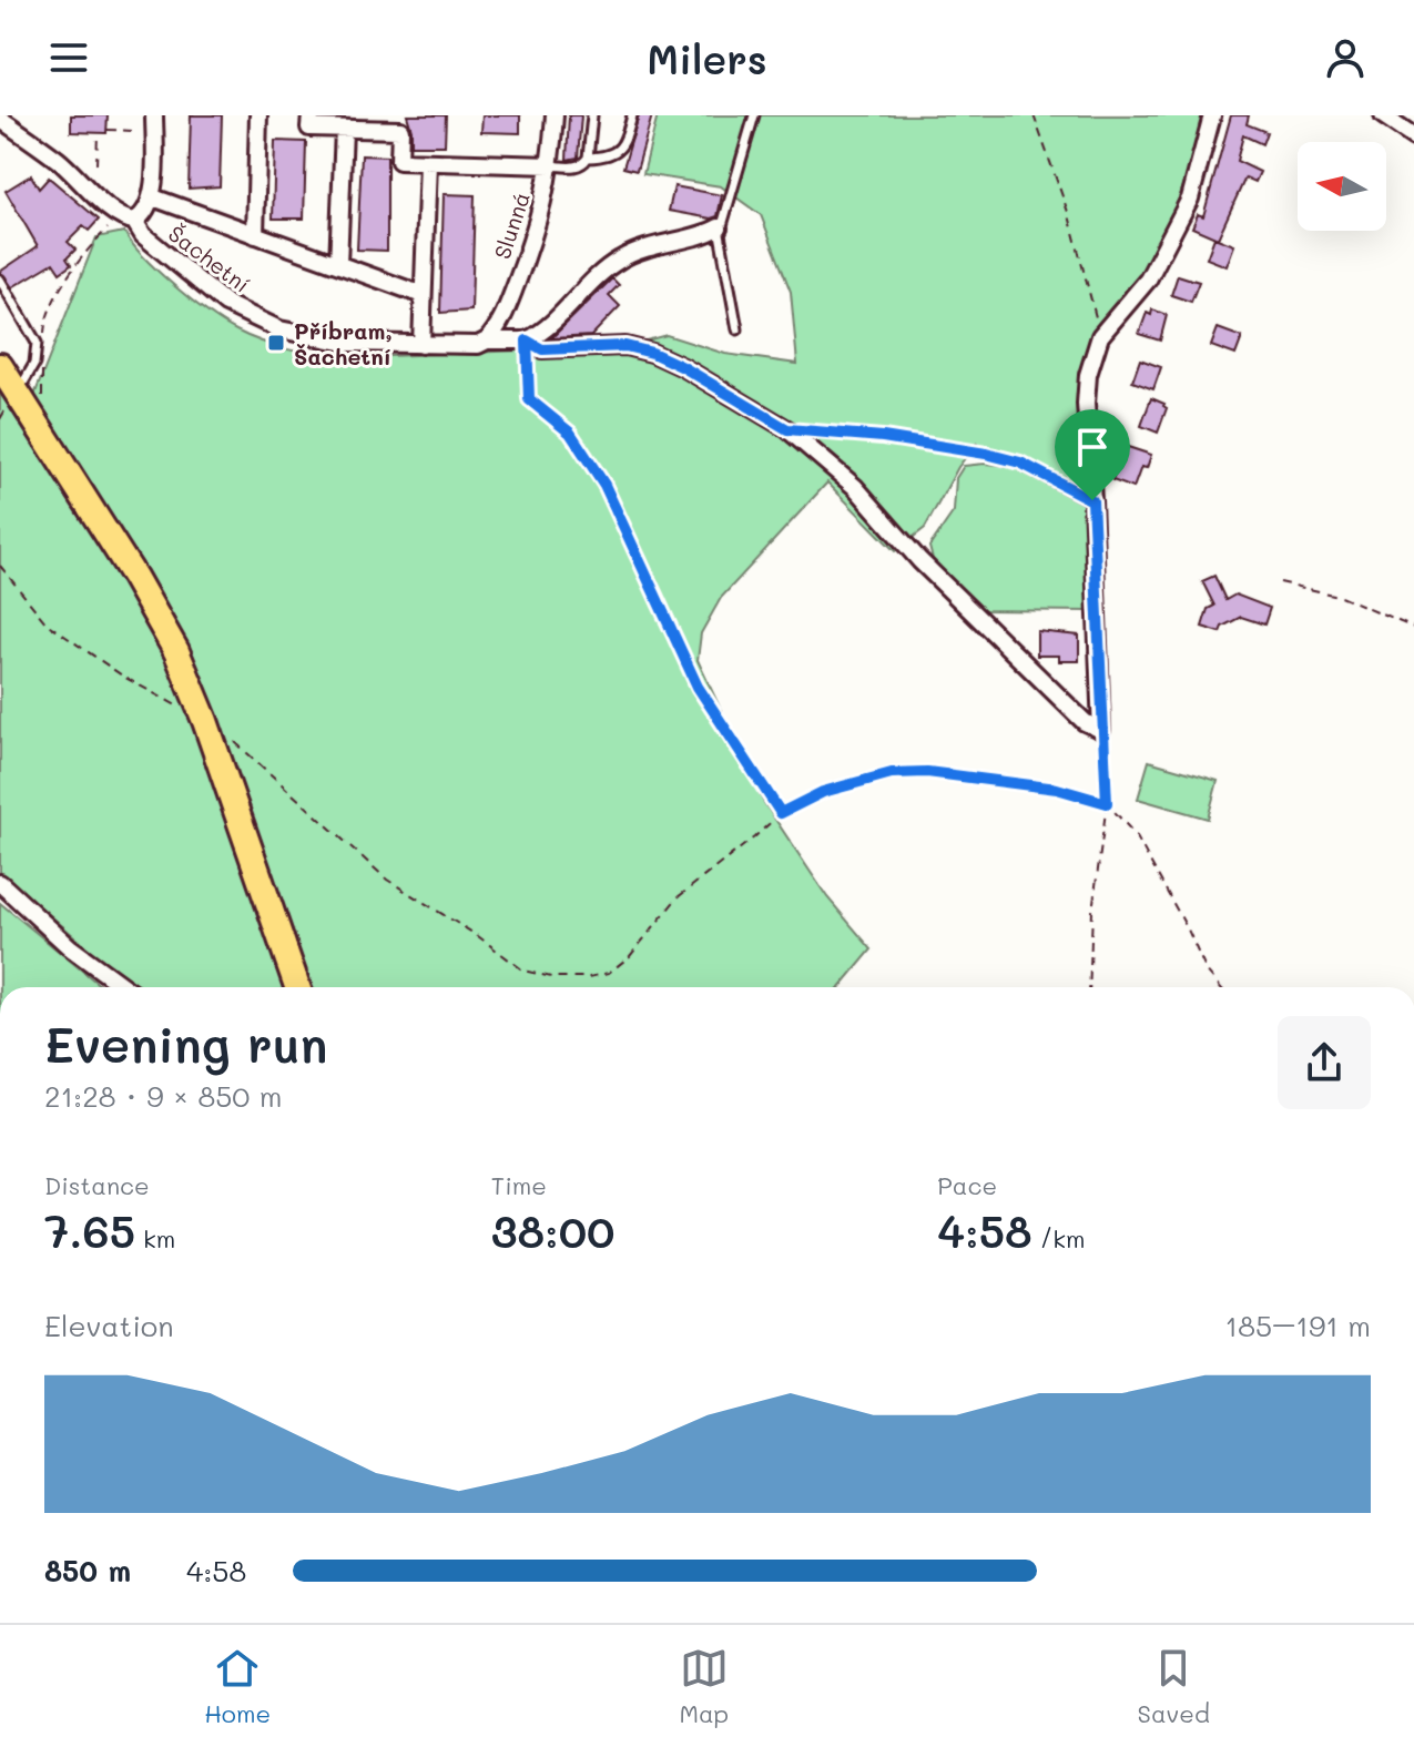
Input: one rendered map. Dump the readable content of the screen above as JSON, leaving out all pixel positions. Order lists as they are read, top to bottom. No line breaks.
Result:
{"streets":{"street":["Slunná","Šachetní"]},"crossings":[["Slunná","Šachetní"]],"places":{"transit":["Příbram, Šachetní"]},"north":"left","page":{"header":"Milers","heading":["Evening run","21:28 · 9 × 850 m"],"stats":[["Distance","7.65 km"],["Time","38:00"],["Pace","4:58 /km"]],"chart":["Elevation","185–191 m"],"list":[{"name":"850 m","note":"4:58"}],"tabs":["Home","Map","Saved"]}}
